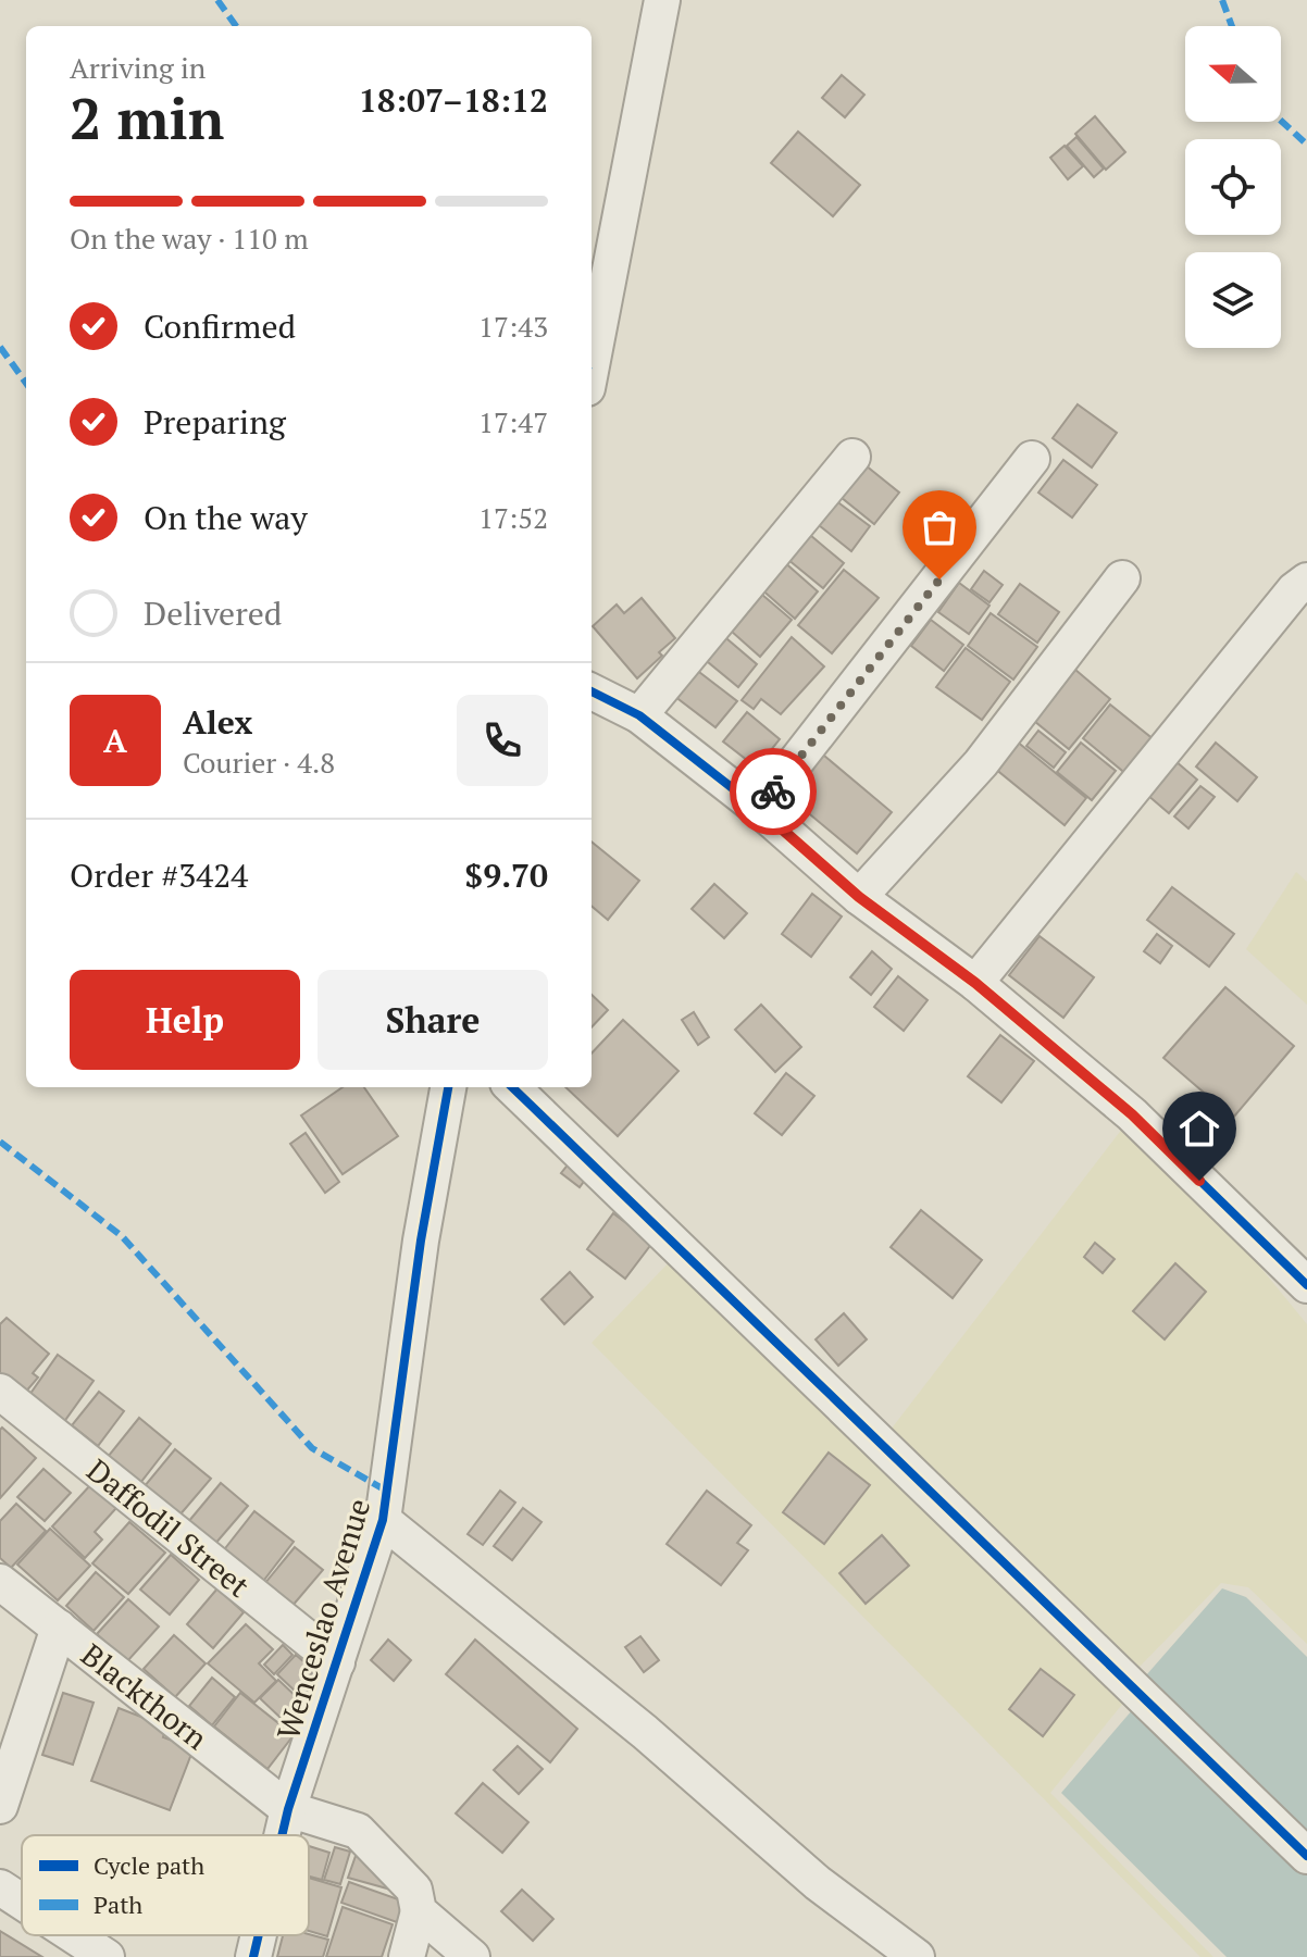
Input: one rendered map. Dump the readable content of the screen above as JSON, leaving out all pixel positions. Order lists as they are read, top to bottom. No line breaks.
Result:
{"streets":{"street":["Daffodil Street","Wenceslao Avenue","Blackthorn"]},"crossings":[["Daffodil Street","Wenceslao Avenue"],["Wenceslao Avenue","Blackthorn"]],"legend":["Cycle path","Path"],"north":"left","page":{"heading":["2 min","Arriving in","18:07–18:12"],"panel":["Alex","Courier · 4.8","Order #3424","$9.70"],"bar":"On the way · 110 m","list":[["Confirmed","17:43"],["Preparing","17:47"],["On the way","17:52"],"Delivered"],"round":"A","buttons":["Help","Share"]}}
